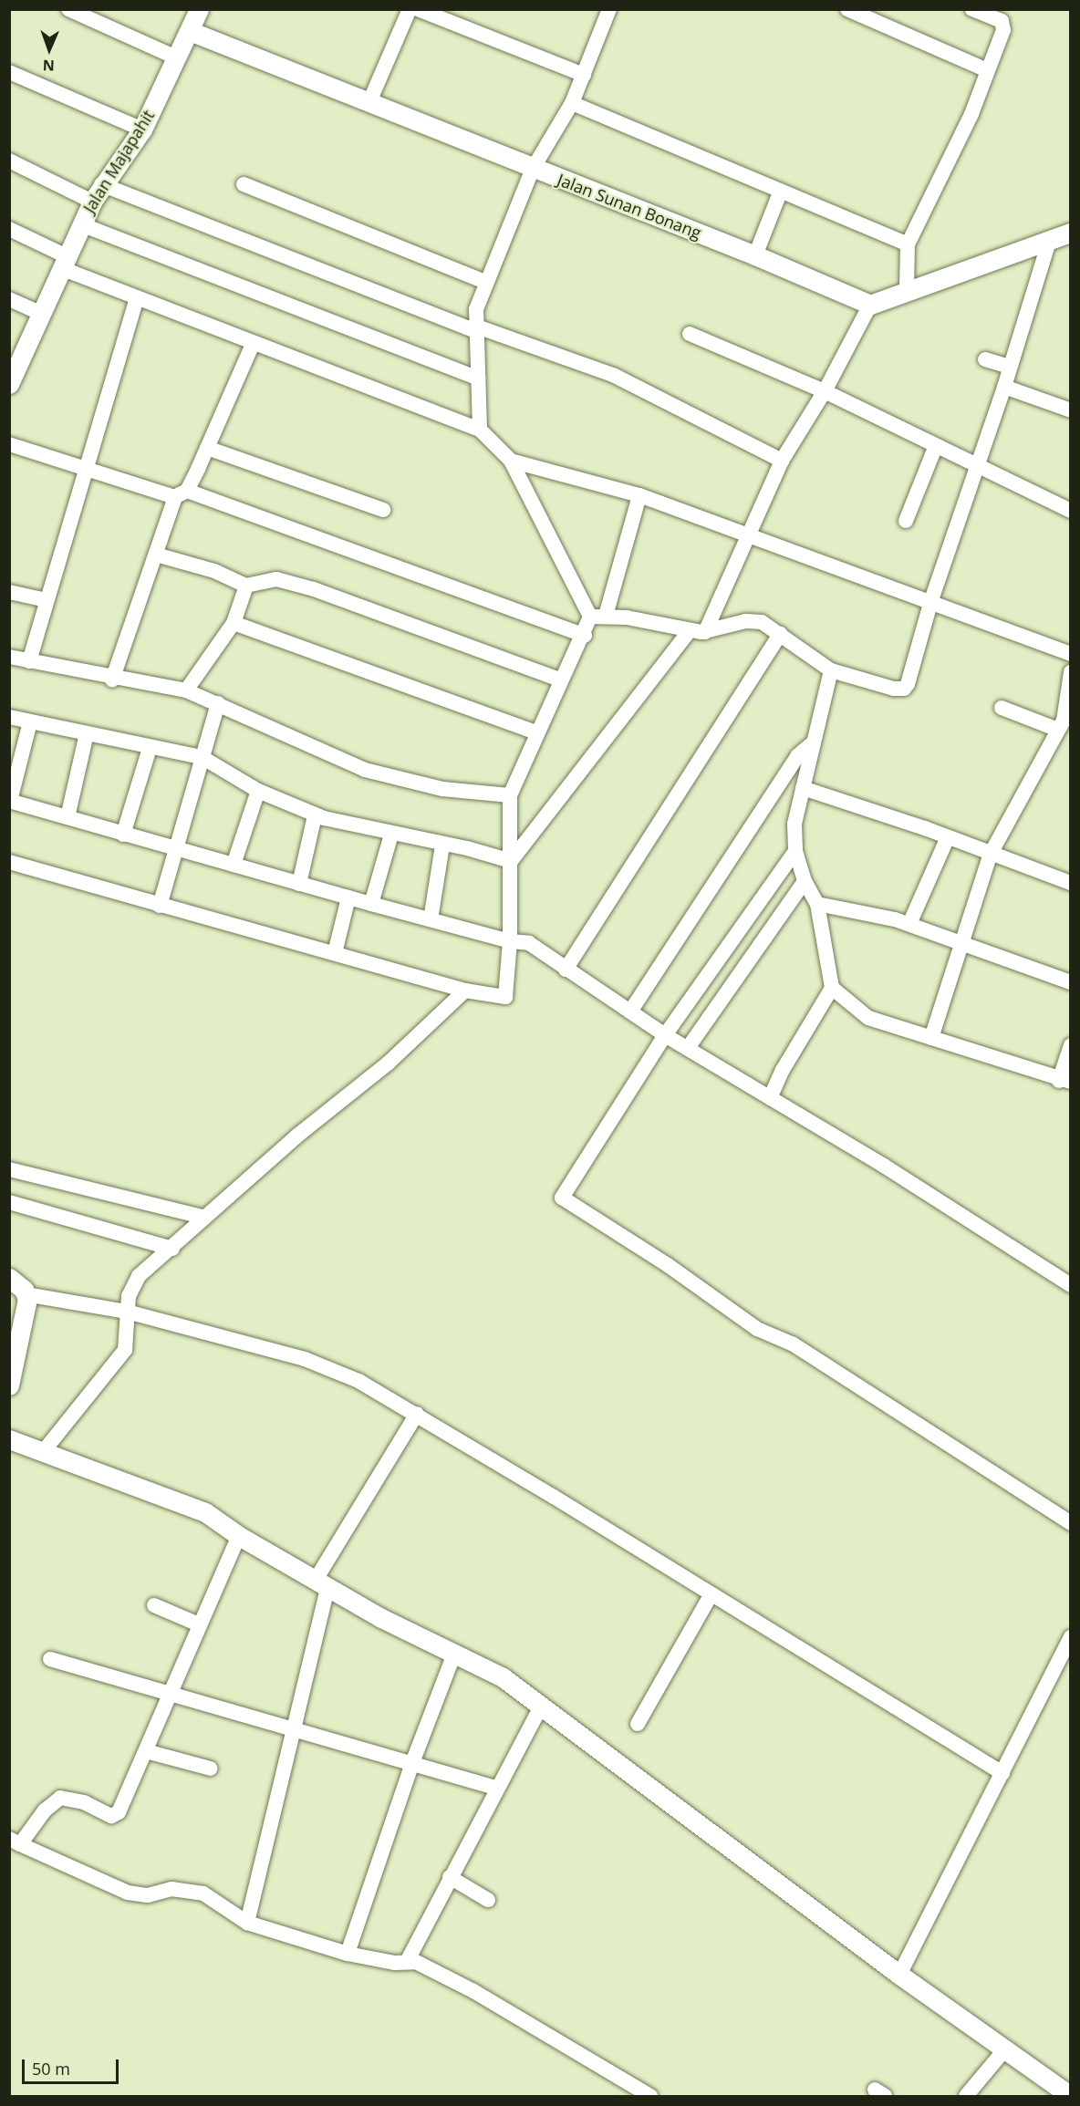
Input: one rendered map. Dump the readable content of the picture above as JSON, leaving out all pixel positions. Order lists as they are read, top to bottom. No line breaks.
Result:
{"streets":{"street":["Jalan Majapahit","Jalan Sunan Bonang"]},"crossings":[["Jalan Majapahit","Jalan Sunan Bonang"]],"scale_bar":"50 m","north":"bottom"}
